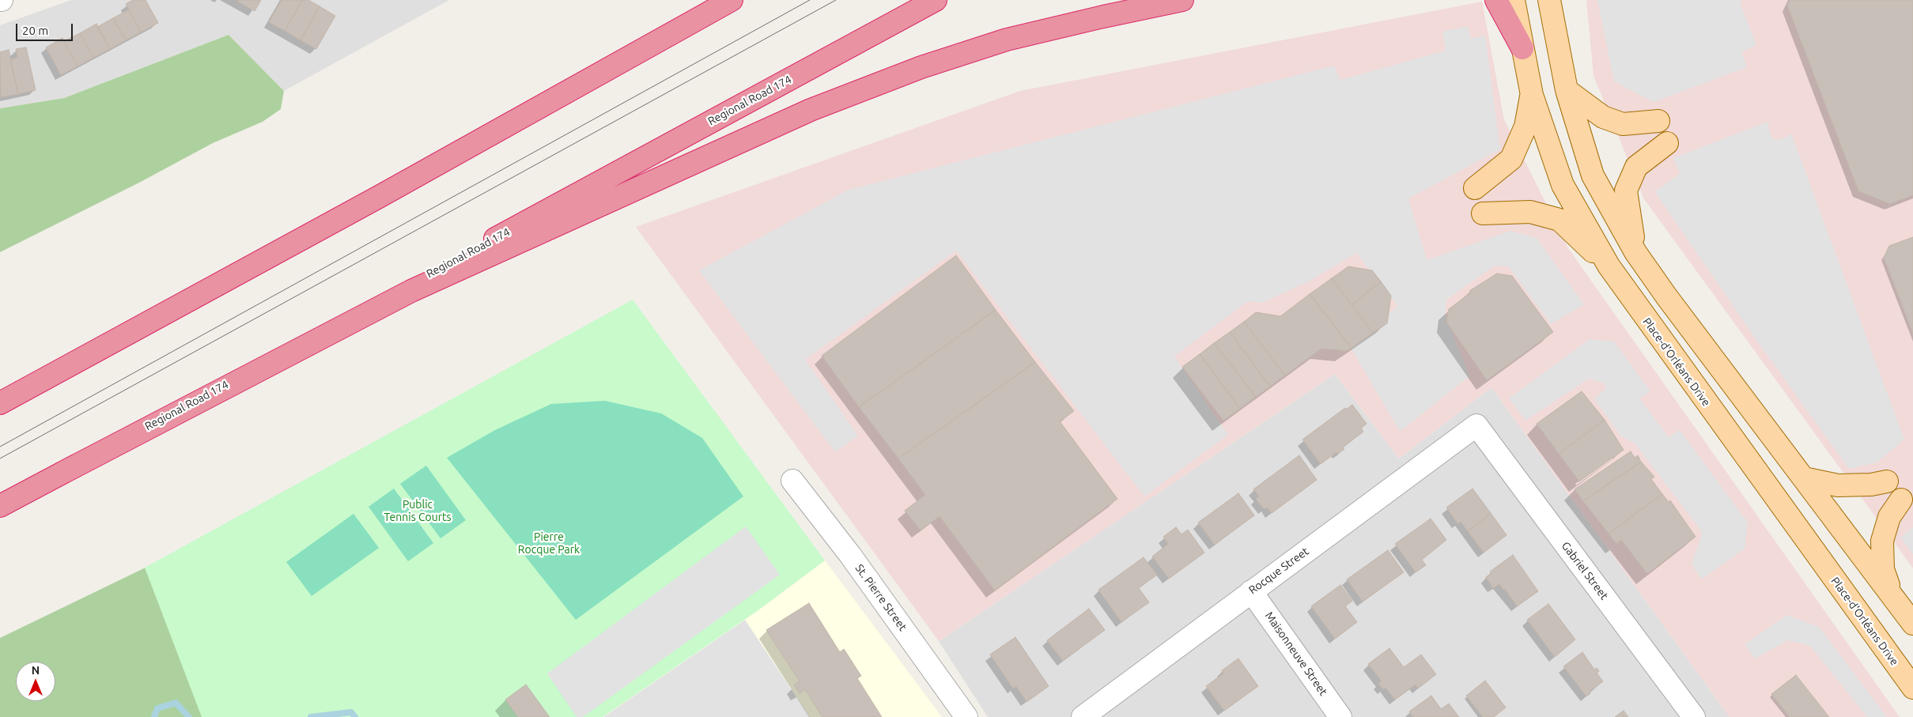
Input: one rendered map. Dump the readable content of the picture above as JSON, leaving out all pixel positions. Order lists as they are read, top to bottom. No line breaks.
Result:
{"streets":{"highway":["Regional Road 174"],"main road":["Place-d'Orléans Drive"],"street":["Rocque Street","Gabriel Street","St. Pierre Street","Maisonneuve Street"]},"crossings":[["Rocque Street","Gabriel Street"],["Rocque Street","Maisonneuve Street"]],"parks":["Public Tennis Courts","Pierre Rocque Park"],"scale_bar":"20 m","north":"top"}
